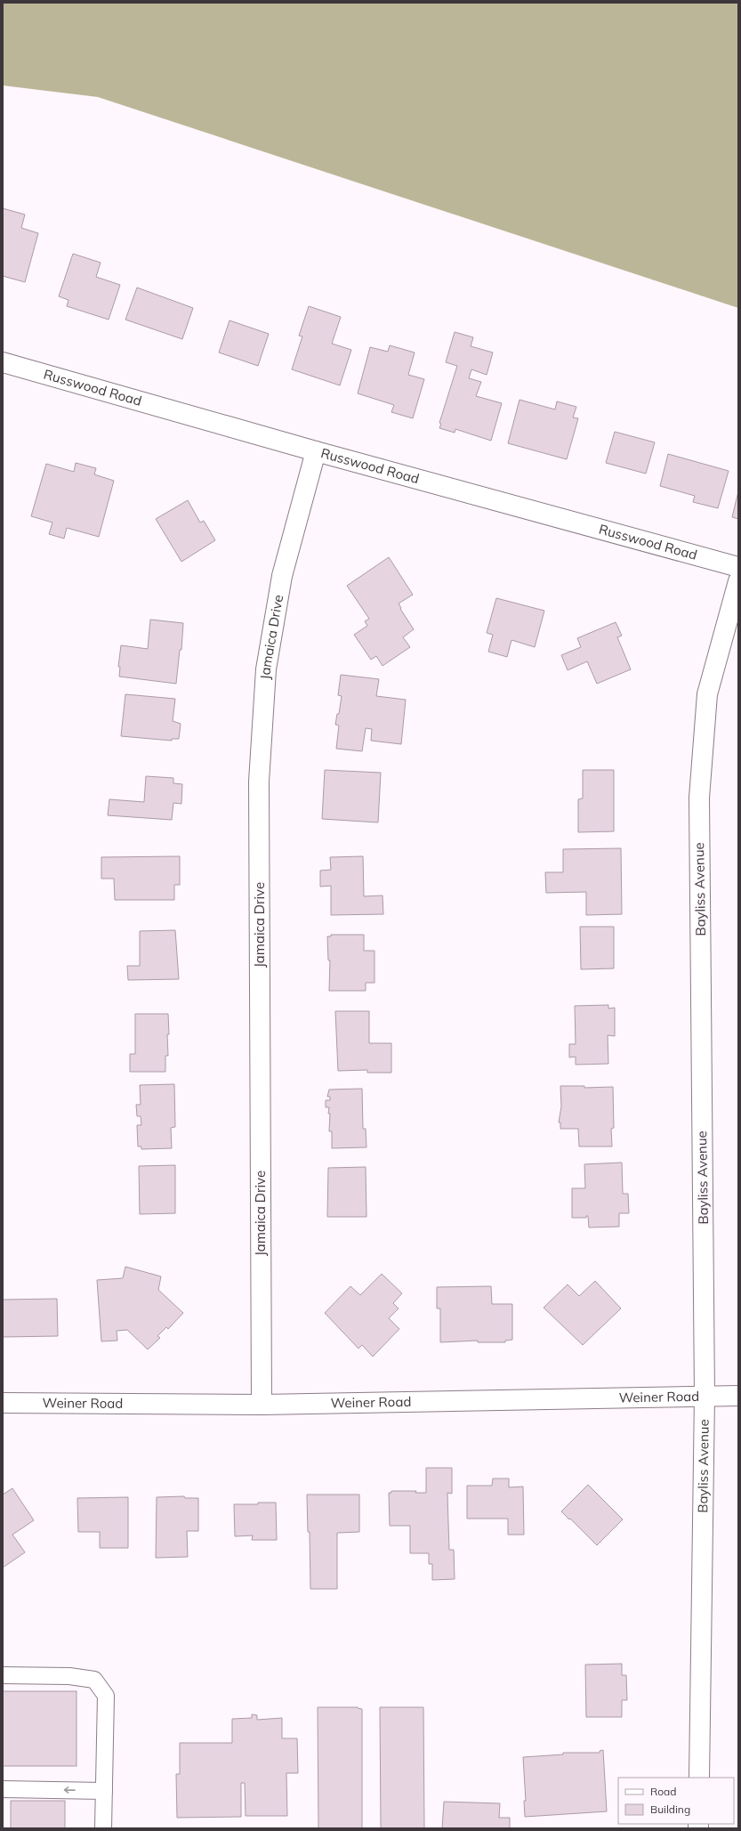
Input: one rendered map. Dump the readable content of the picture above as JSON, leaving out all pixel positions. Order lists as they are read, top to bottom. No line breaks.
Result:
{"streets":{"street":["Russwood Road","Jamaica Drive","Bayliss Avenue","Weiner Road"]},"crossings":[["Russwood Road","Jamaica Drive"],["Jamaica Drive","Weiner Road"],["Bayliss Avenue","Weiner Road"]],"legend":["Road","Building"]}
